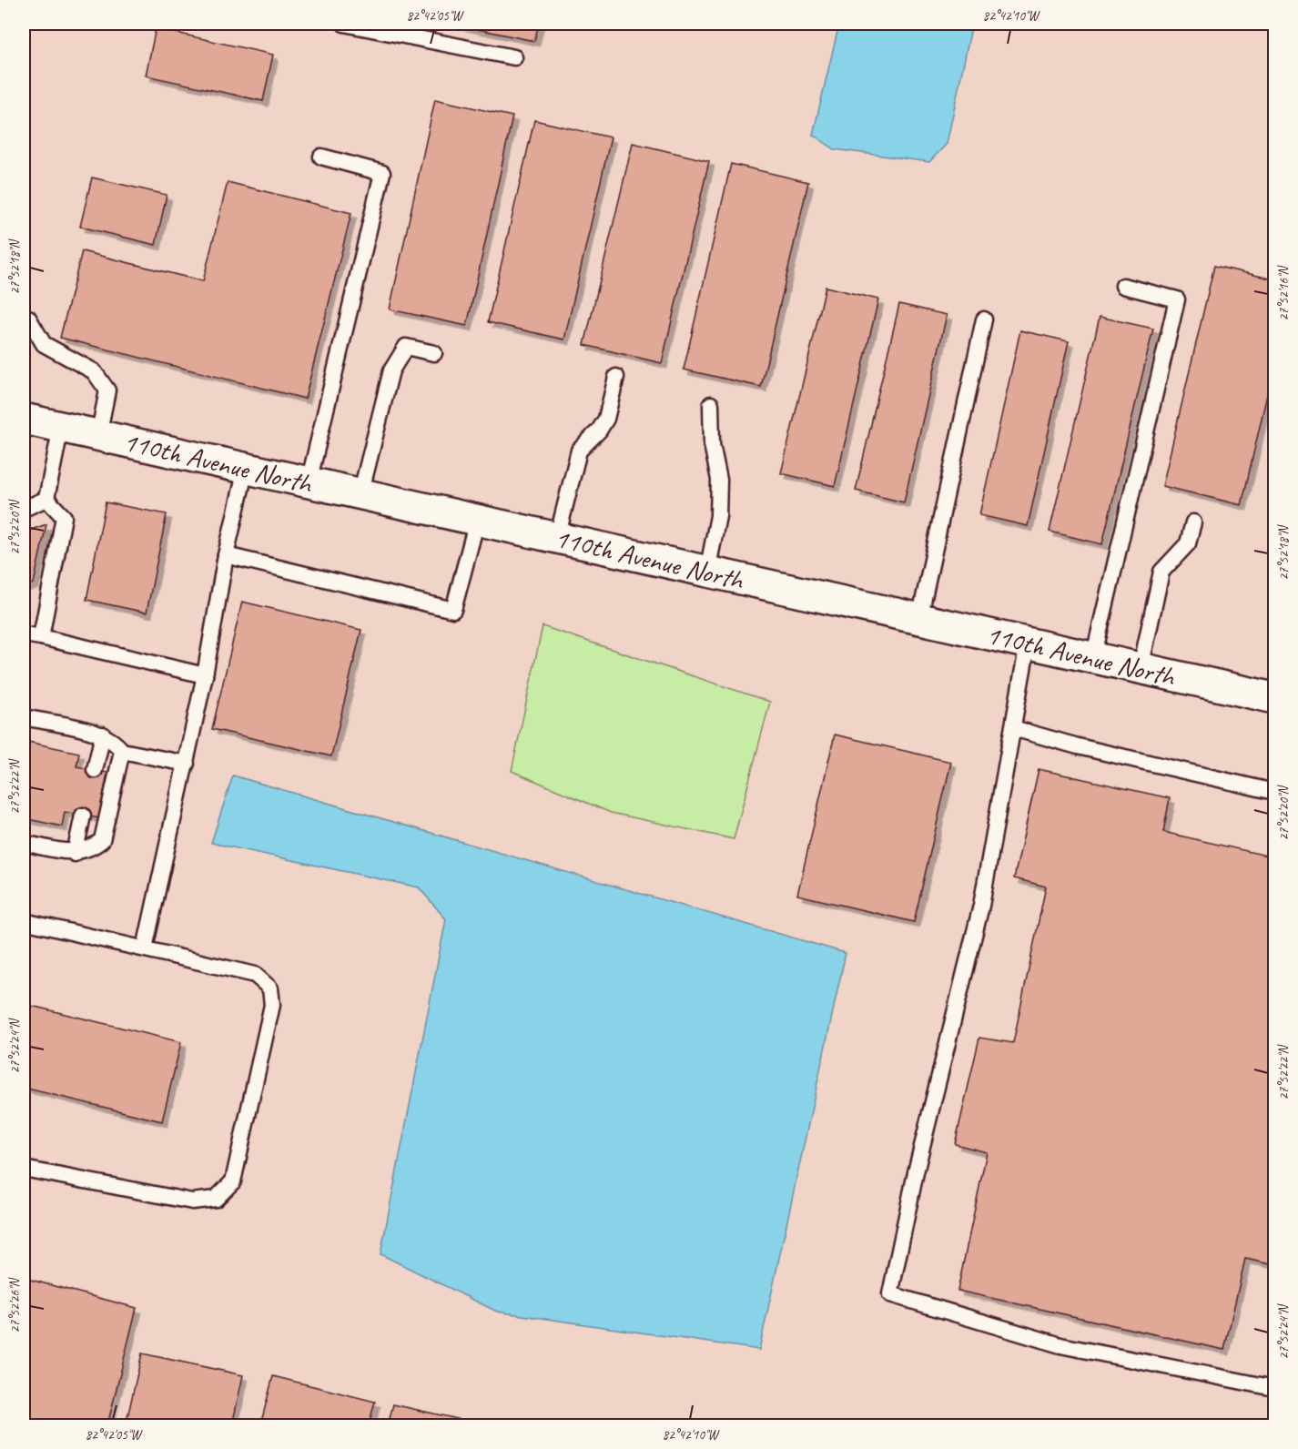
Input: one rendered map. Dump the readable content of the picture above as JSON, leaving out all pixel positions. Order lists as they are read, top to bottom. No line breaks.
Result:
{"streets":{"street":["110th Avenue North"]},"coordinates":["82°42'05\"W","82°42'10\"W","27°52'18\"N","27°52'16\"N","27°52'20\"N","27°52'22\"N","27°52'24\"N","27°52'26\"N"]}
